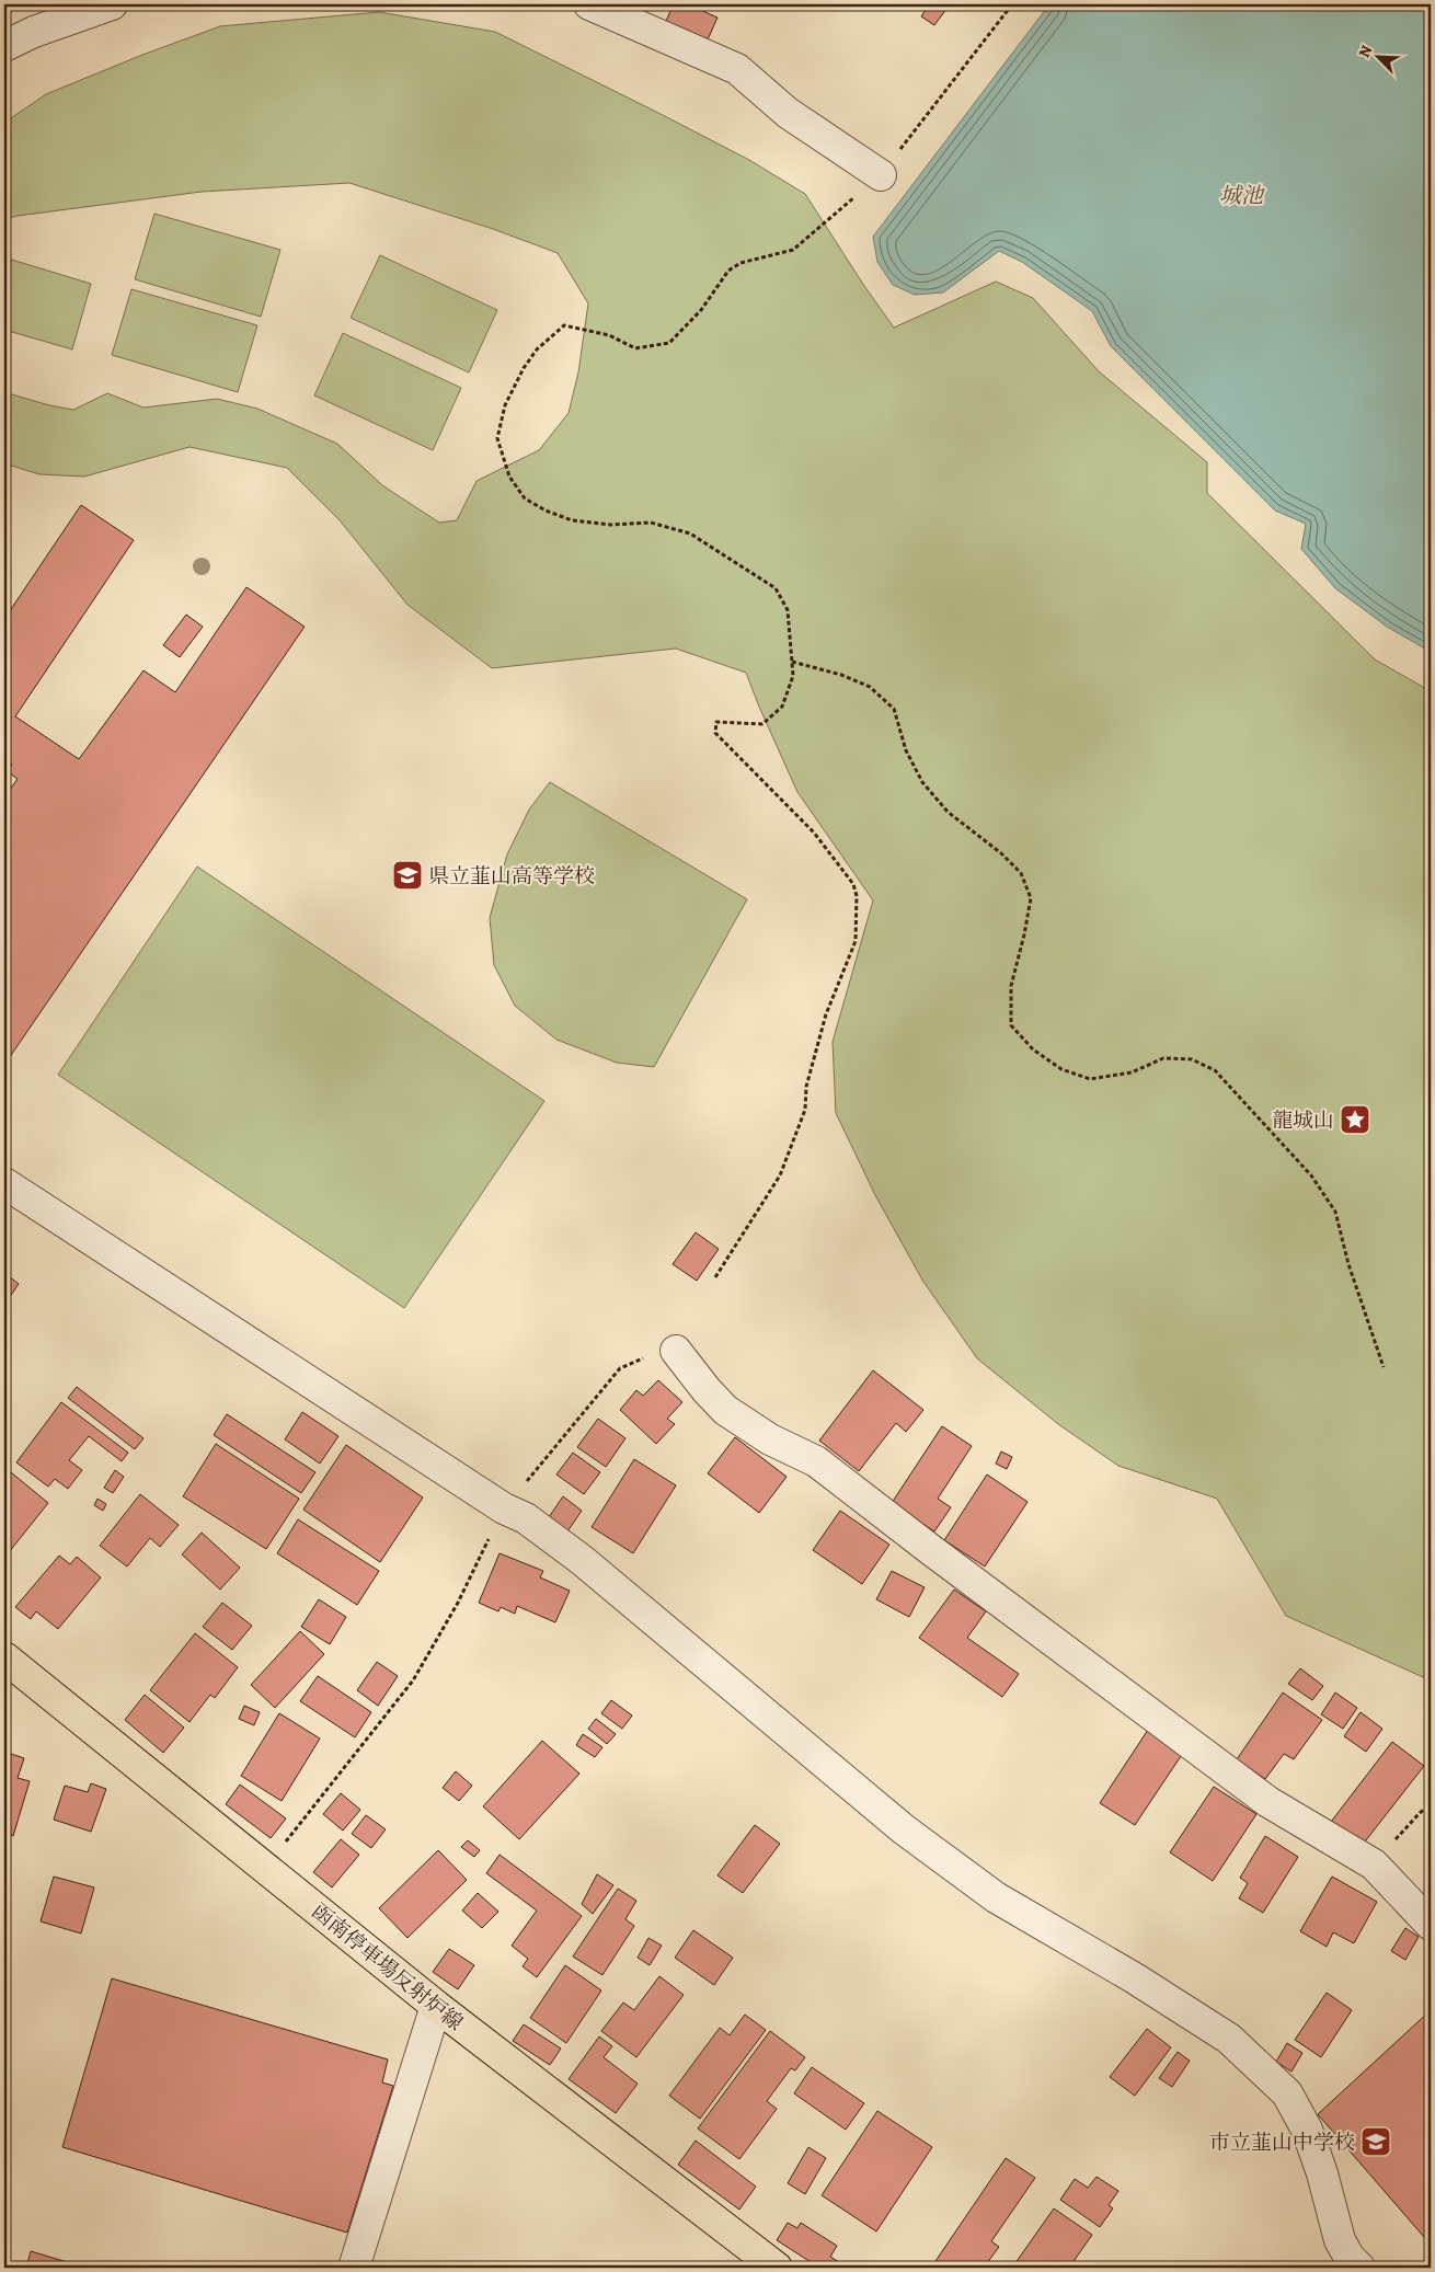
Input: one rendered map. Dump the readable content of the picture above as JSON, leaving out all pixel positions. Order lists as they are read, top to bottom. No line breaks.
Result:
{"streets":{"main road":["函南停車場反射炉線"]},"water":["城池"],"places":{"school or university":["県立韮山高等学校","市立韮山中学校"],"place":["龍城山"]},"north":"top left"}
